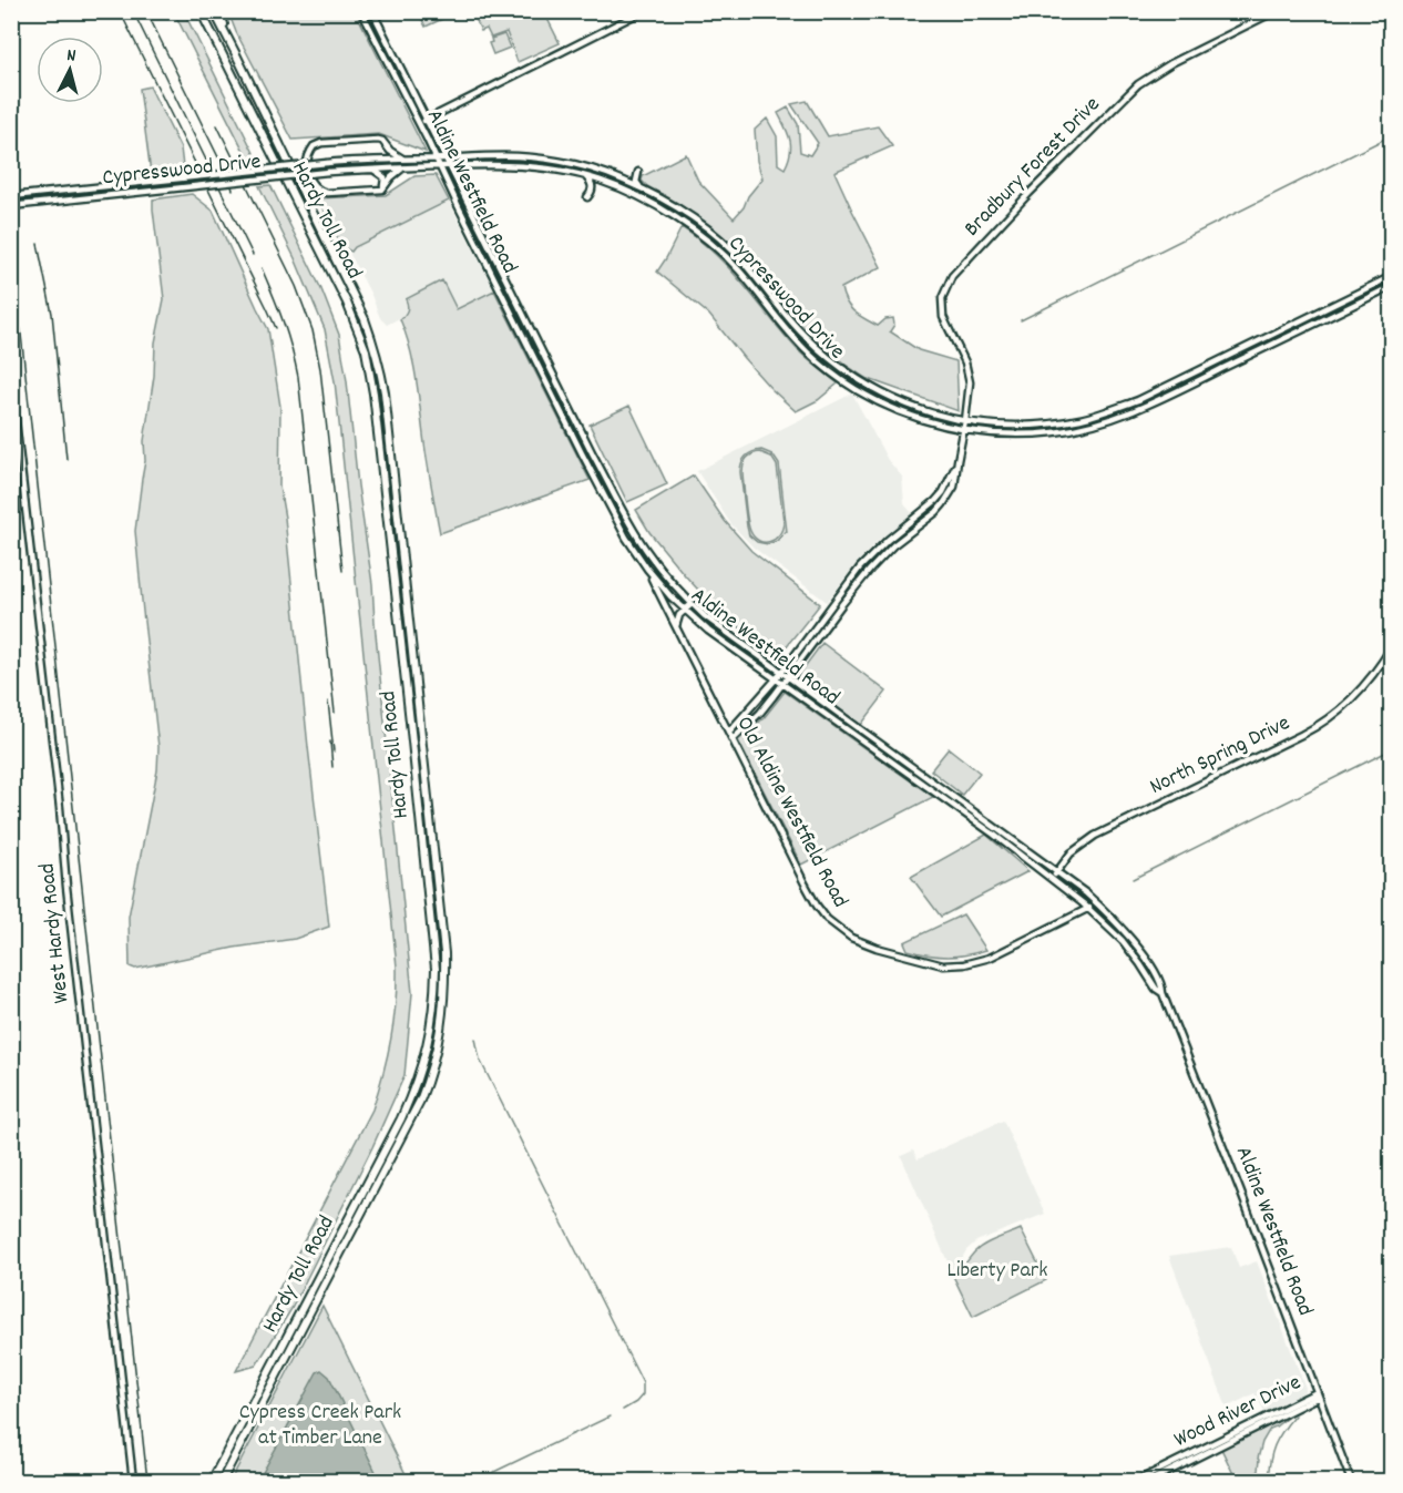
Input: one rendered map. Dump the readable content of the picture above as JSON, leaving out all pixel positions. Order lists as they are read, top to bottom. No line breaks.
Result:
{"streets":{"highway":["Hardy Toll Road"],"main road":["Bradbury Forest Drive","Cypresswood Drive","Aldine Westfield Road","North Spring Drive","Old Aldine Westfield Road","West Hardy Road","Wood River Drive"]},"crossings":[["Bradbury Forest Drive","Cypresswood Drive"],["Cypresswood Drive","Aldine Westfield Road"],["Aldine Westfield Road","North Spring Drive"],["Aldine Westfield Road","Old Aldine Westfield Road"],["Aldine Westfield Road","Wood River Drive"]],"parks":["Liberty Park","Cypress Creek Park at Timber Lane"],"north":"top"}
